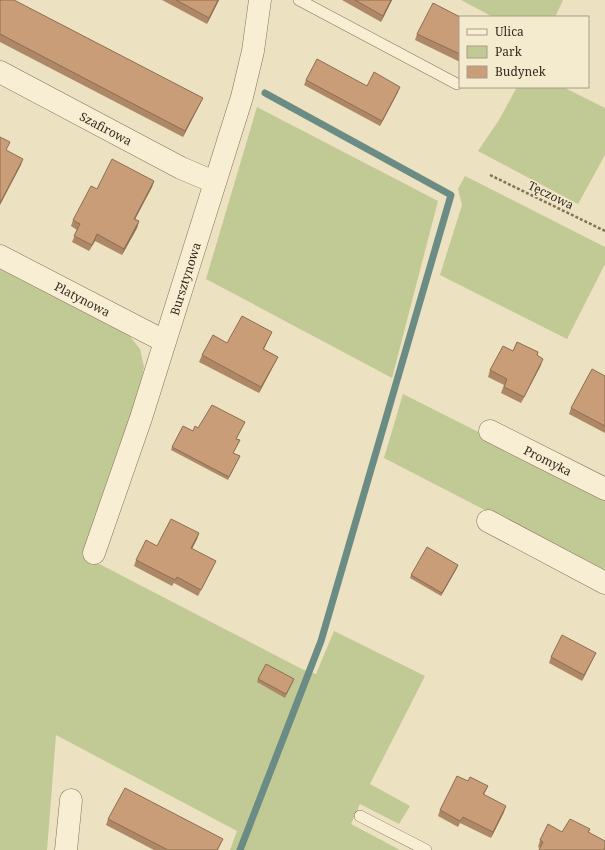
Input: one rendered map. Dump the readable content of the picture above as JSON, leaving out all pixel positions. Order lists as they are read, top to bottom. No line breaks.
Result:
{"streets":{"street":["Szafirowa","Bursztynowa","Platynowa","Promyka"],"path":["Tęczowa"]},"crossings":[["Szafirowa","Bursztynowa"],["Bursztynowa","Platynowa"]],"legend":["Ulica","Park","Budynek"]}
